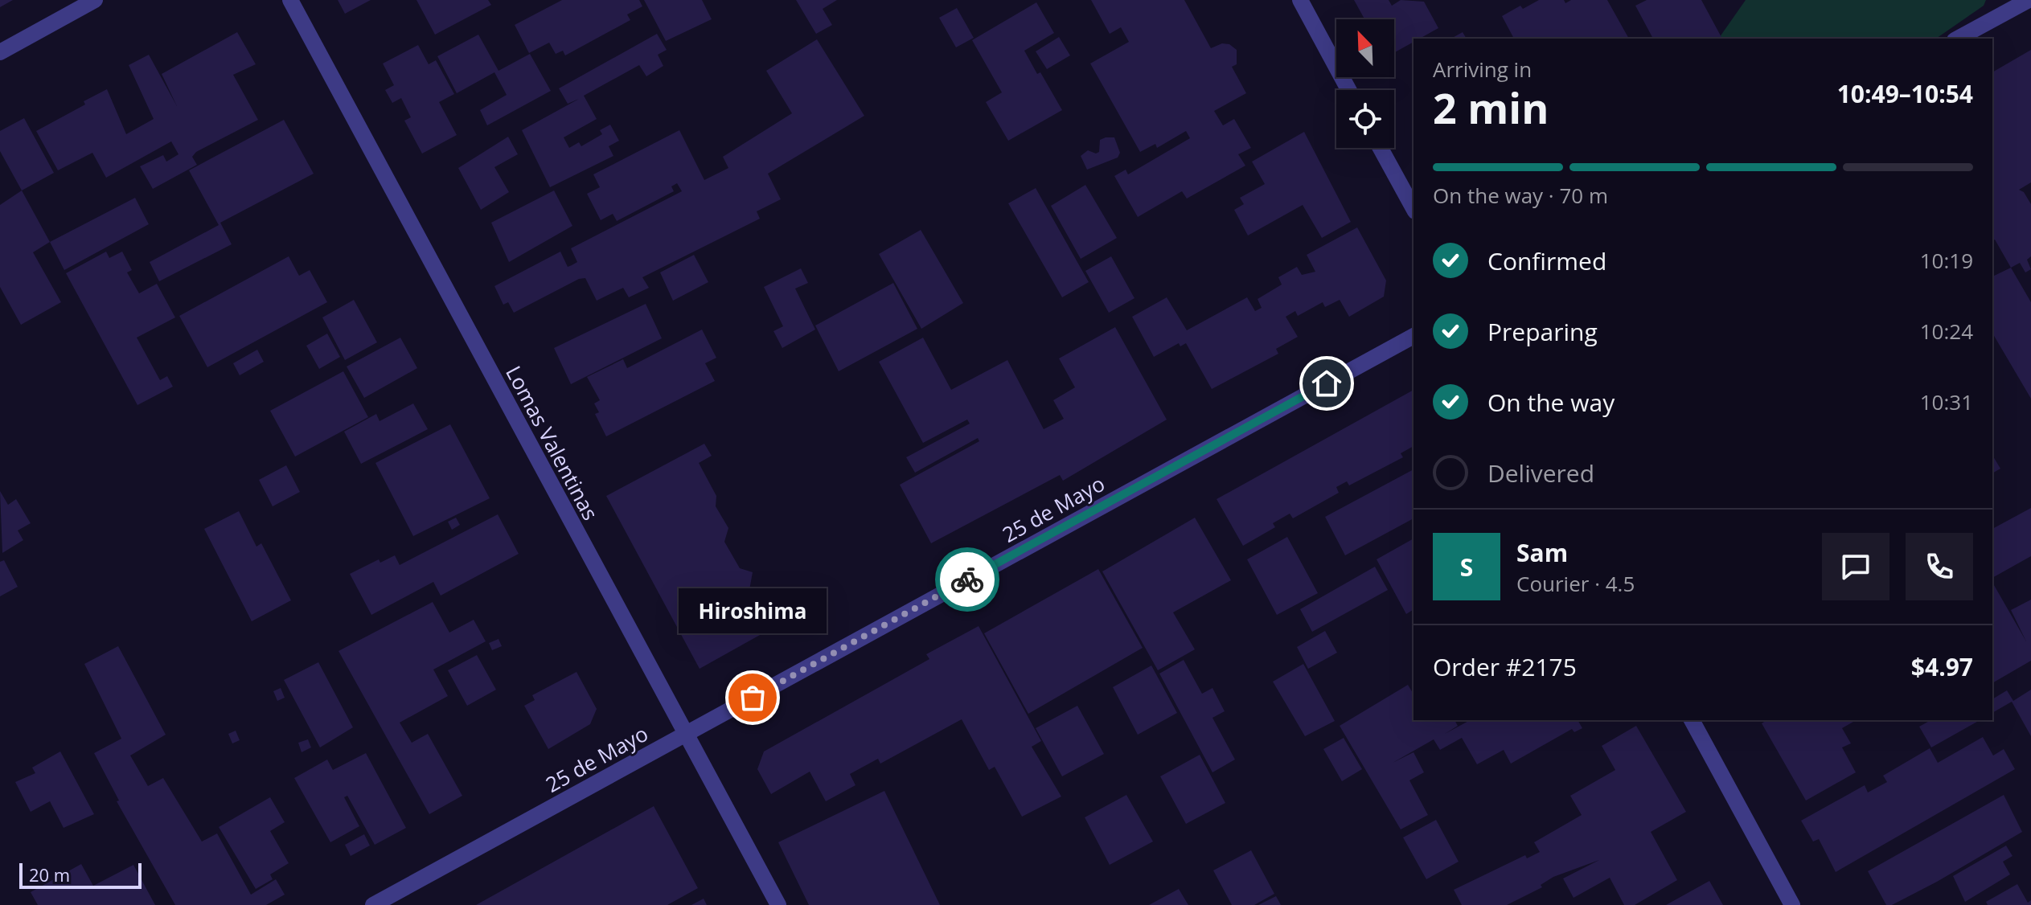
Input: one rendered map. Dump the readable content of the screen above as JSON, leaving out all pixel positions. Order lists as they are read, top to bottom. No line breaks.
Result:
{"streets":{"street":["Lomas Valentinas","25 de Mayo"]},"crossings":[["Lomas Valentinas","25 de Mayo"]],"places":["Hiroshima"],"scale_bar":"20 m","north":"top left","page":{"heading":["2 min","Arriving in","10:49–10:54"],"panel":["Sam","Courier · 4.5","Order #2175","$4.97"],"bar":"On the way · 70 m","list":[["Confirmed","10:19"],["Preparing","10:24"],["On the way","10:31"],"Delivered"],"round":"S","bubble":"Hiroshima","scale":"20 m"}}
